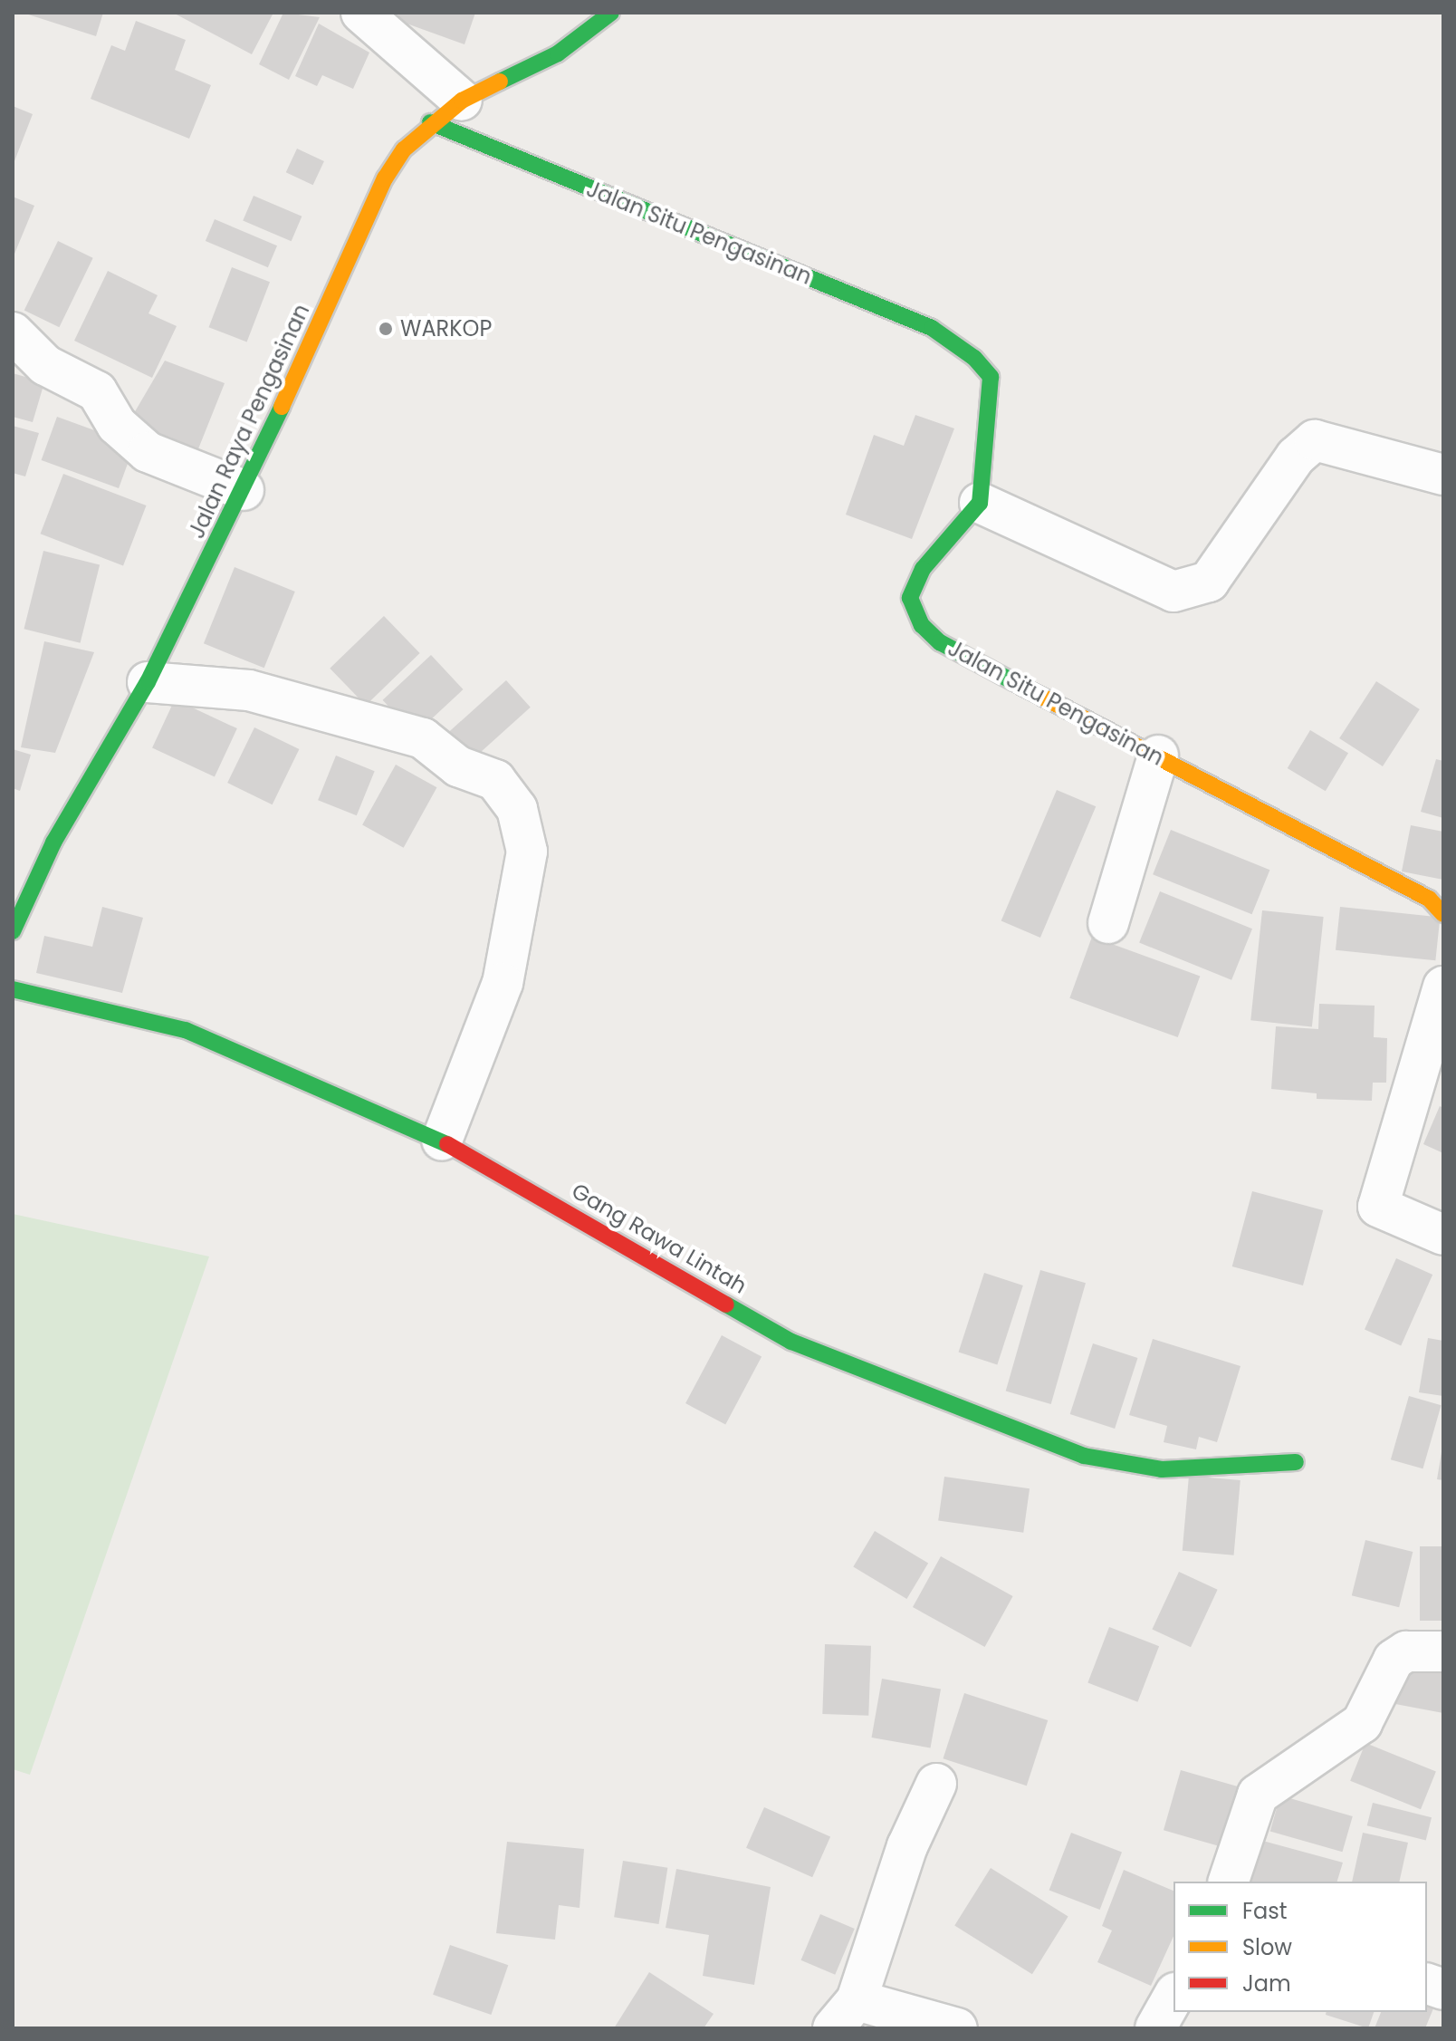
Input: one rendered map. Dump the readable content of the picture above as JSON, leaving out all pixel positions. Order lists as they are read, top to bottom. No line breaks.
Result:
{"streets":{"street":["Jalan Situ Pengasinan","Jalan Raya Pengasinan","Gang Rawa Lintah"]},"crossings":[["Jalan Situ Pengasinan","Jalan Raya Pengasinan"]],"places":["WARKOP"],"legend":["Fast","Slow","Jam"]}
